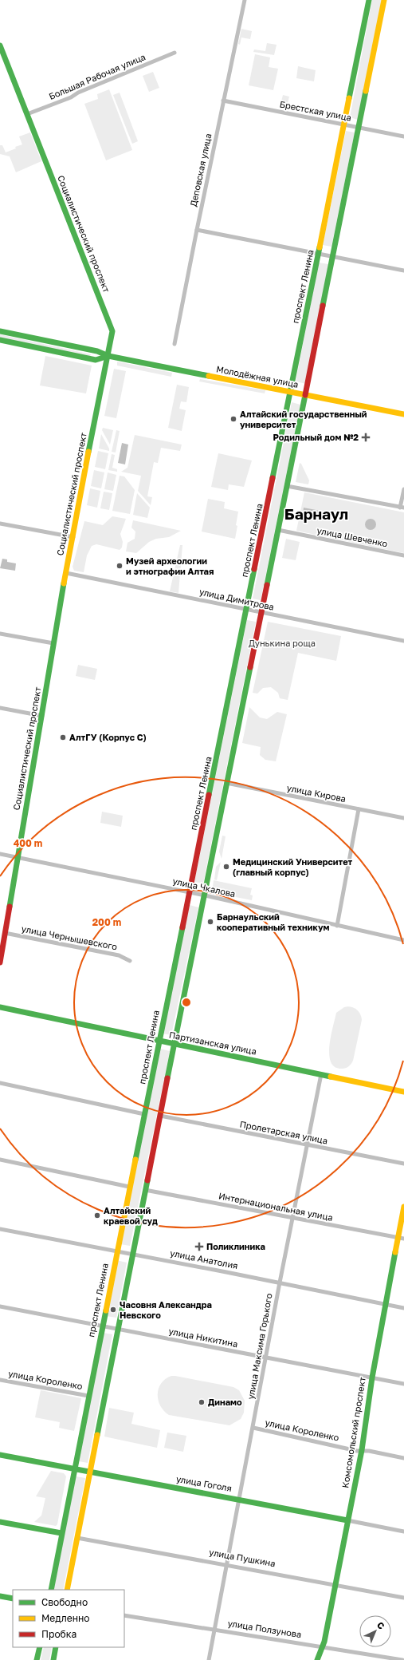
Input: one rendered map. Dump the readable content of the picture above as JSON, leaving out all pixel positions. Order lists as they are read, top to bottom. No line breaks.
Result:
{"streets":{"main road":["Социалистический проспект","проспект Ленина","Молодёжная улица","Партизанская улица","Комсомольский проспект","улица Гоголя"],"street":["Большая Рабочая улица","Брестская улица","Деповская улица","улица Шевченко","улица Димитрова","улица Кирова","улица Чкалова","улица Чернышевского","Пролетарская улица","Интернациональная улица","улица Анатолия","улица Никитина","улица Максима Горького","улица Короленко","улица Пушкина","улица Ползунова"]},"crossings":[["Большая Рабочая улица","Социалистический проспект"],["Брестская улица","Деповская улица"],["Брестская улица","проспект Ленина"],["Социалистический проспект","Молодёжная улица"],["Социалистический проспект","улица Димитрова"],["Социалистический проспект","улица Чкалова"],["Социалистический проспект","улица Чернышевского"],["проспект Ленина","Молодёжная улица"],["проспект Ленина","улица Димитрова"],["проспект Ленина","улица Чкалова"],["проспект Ленина","Партизанская улица"],["проспект Ленина","улица Анатолия"],["проспект Ленина","улица Никитина"],["проспект Ленина","улица Короленко"],["проспект Ленина","улица Гоголя"],["Партизанская улица","улица Максима Горького"],["Пролетарская улица","улица Максима Горького"],["Интернациональная улица","улица Максима Горького"],["Интернациональная улица","Комсомольский проспект"],["улица Анатолия","улица Максима Горького"],["улица Анатолия","Комсомольский проспект"],["улица Никитина","улица Максима Горького"],["улица Никитина","Комсомольский проспект"],["улица Максима Горького","улица Короленко"],["улица Максима Горького","улица Гоголя"],["улица Максима Горького","улица Пушкина"],["улица Максима Горького","улица Ползунова"],["улица Короленко","Комсомольский проспект"],["Комсомольский проспект","улица Гоголя"],["Комсомольский проспект","улица Пушкина"],["Комсомольский проспект","улица Ползунова"]],"districts":["Барнаул"],"parks":["Дунькина роща"],"places":{"other":["Алтайский государственный университет","Музей археологии и этнографии Алтая","АлтГУ (Корпус С)","Медицинский Университет (главный корпус)","Барнаульский кооперативный техникум","Алтайский краевой суд","Часовня Александра Невского","Динамо"],"health":["Родильный дом №2","Поликлиника"]},"legend":["Свободно","Медленно","Пробка"],"north":"top right","rings":["400 m","200 m"]}
